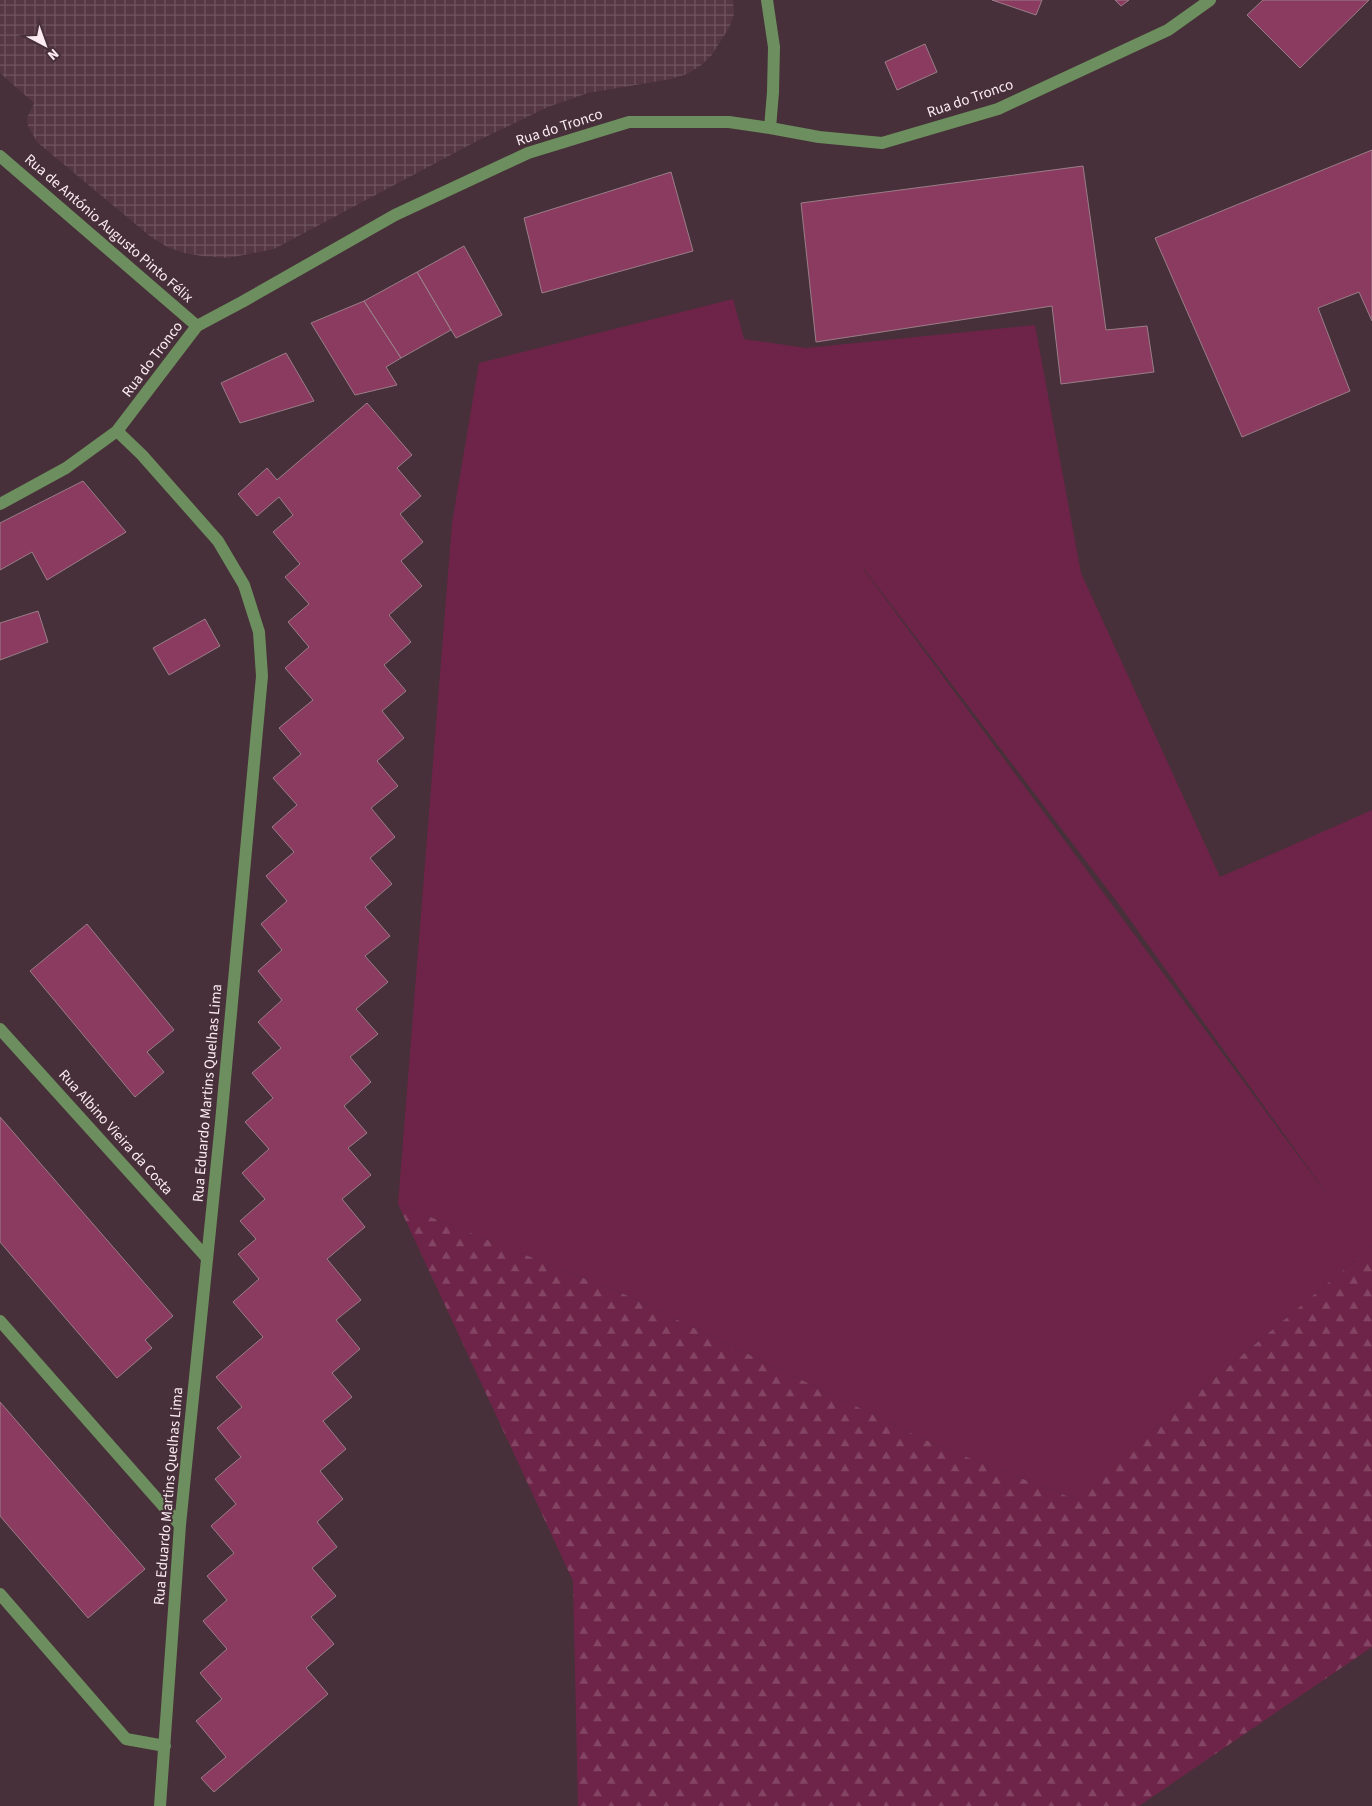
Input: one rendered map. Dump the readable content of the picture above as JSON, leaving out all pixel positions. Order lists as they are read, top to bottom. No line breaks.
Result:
{"streets":{"street":["Rua do Tronco","Rua de António Augusto Pinto Félix","Rua Eduardo Martins Quelhas Lima","Rua Albino Vieira da Costa"]},"crossings":[["Rua do Tronco","Rua de António Augusto Pinto Félix"],["Rua do Tronco","Rua Eduardo Martins Quelhas Lima"],["Rua Eduardo Martins Quelhas Lima","Rua Albino Vieira da Costa"]],"north":"bottom right"}
